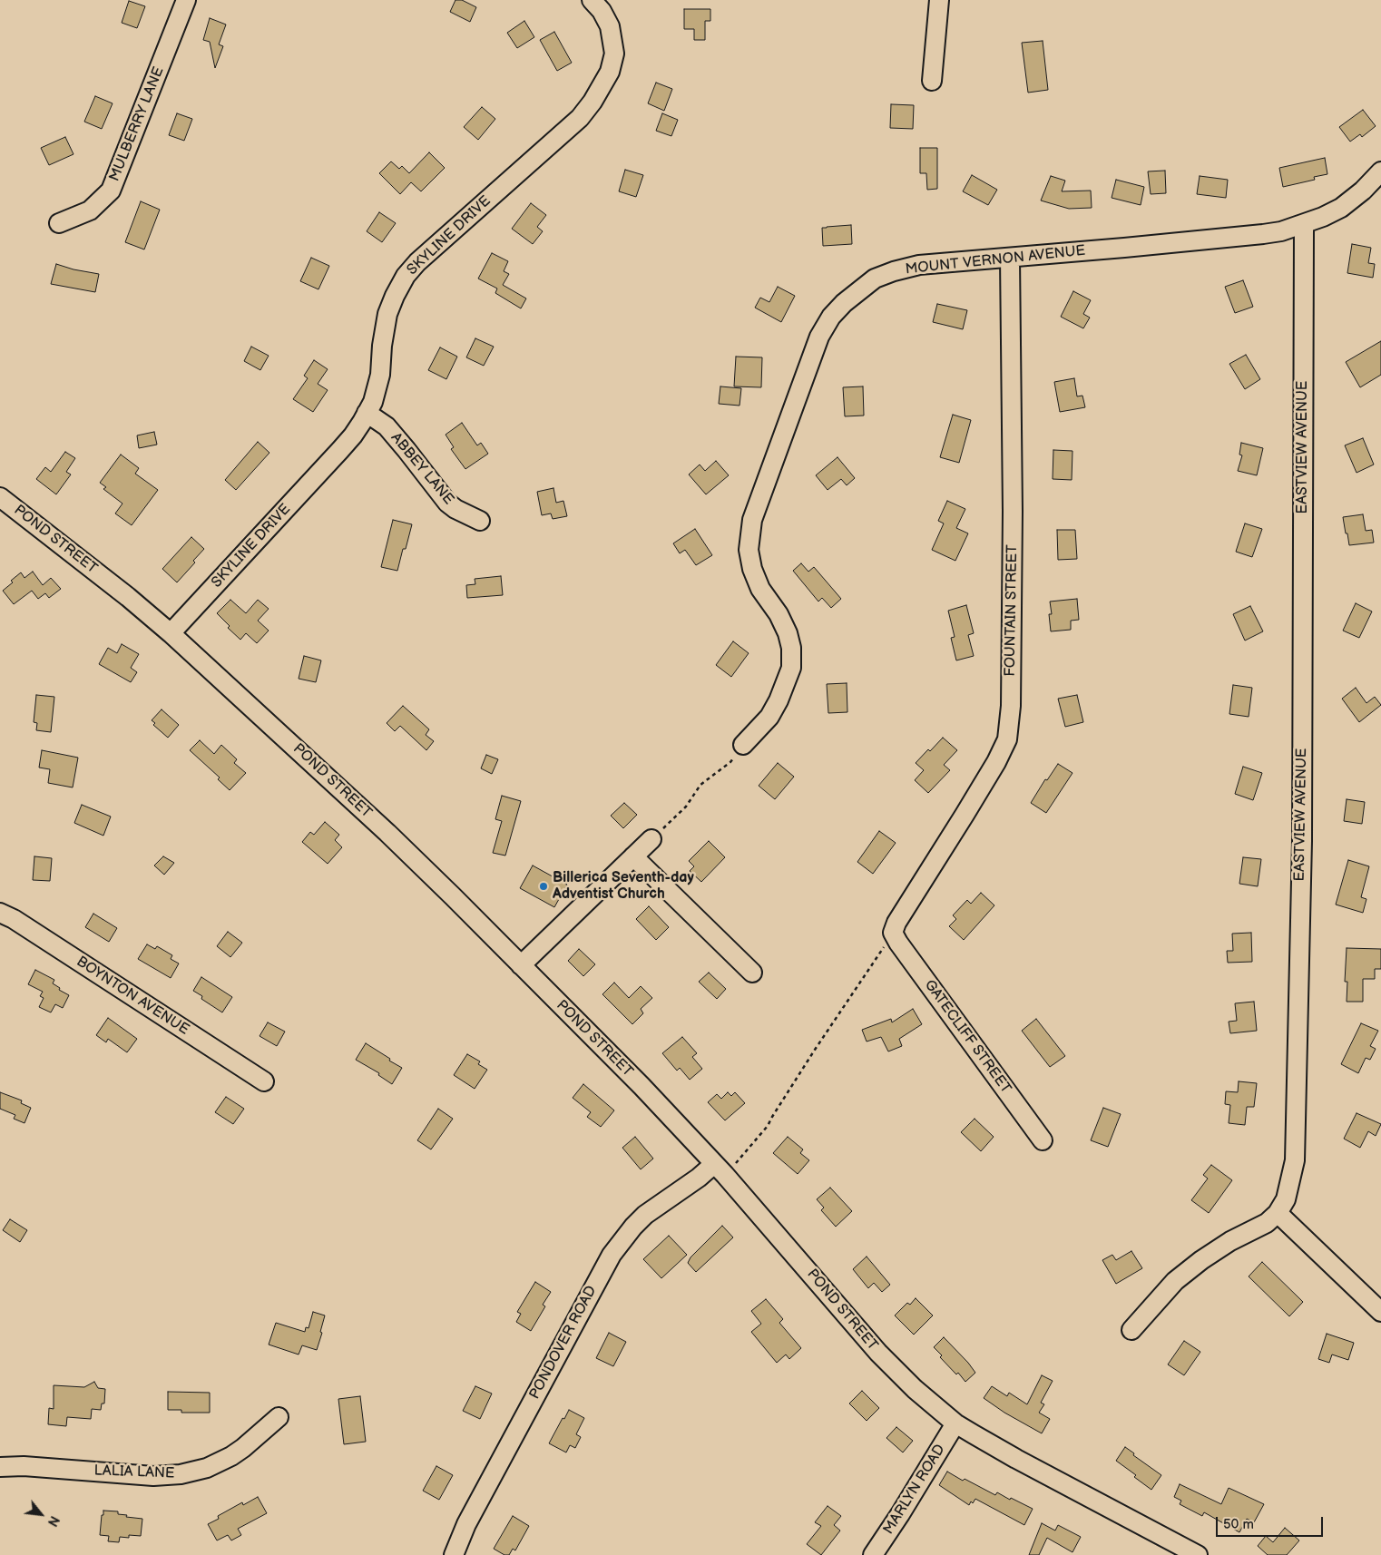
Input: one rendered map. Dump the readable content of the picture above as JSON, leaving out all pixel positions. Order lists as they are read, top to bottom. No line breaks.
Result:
{"streets":{"street":["MULBERRY LANE","SKYLINE DRIVE","MOUNT VERNON AVENUE","EASTVIEW AVENUE","ABBEY LANE","POND STREET","FOUNTAIN STREET","BOYNTON AVENUE","GATECLIFF STREET","PONDOVER ROAD","LALIA LANE","MARLYN ROAD"]},"crossings":[["SKYLINE DRIVE","ABBEY LANE"],["SKYLINE DRIVE","POND STREET"],["MOUNT VERNON AVENUE","EASTVIEW AVENUE"],["MOUNT VERNON AVENUE","FOUNTAIN STREET"],["POND STREET","PONDOVER ROAD"],["POND STREET","MARLYN ROAD"],["FOUNTAIN STREET","GATECLIFF STREET"]],"places":["Billerica Seventh-day Adventist Church"],"scale_bar":"50 m","north":"bottom right"}
